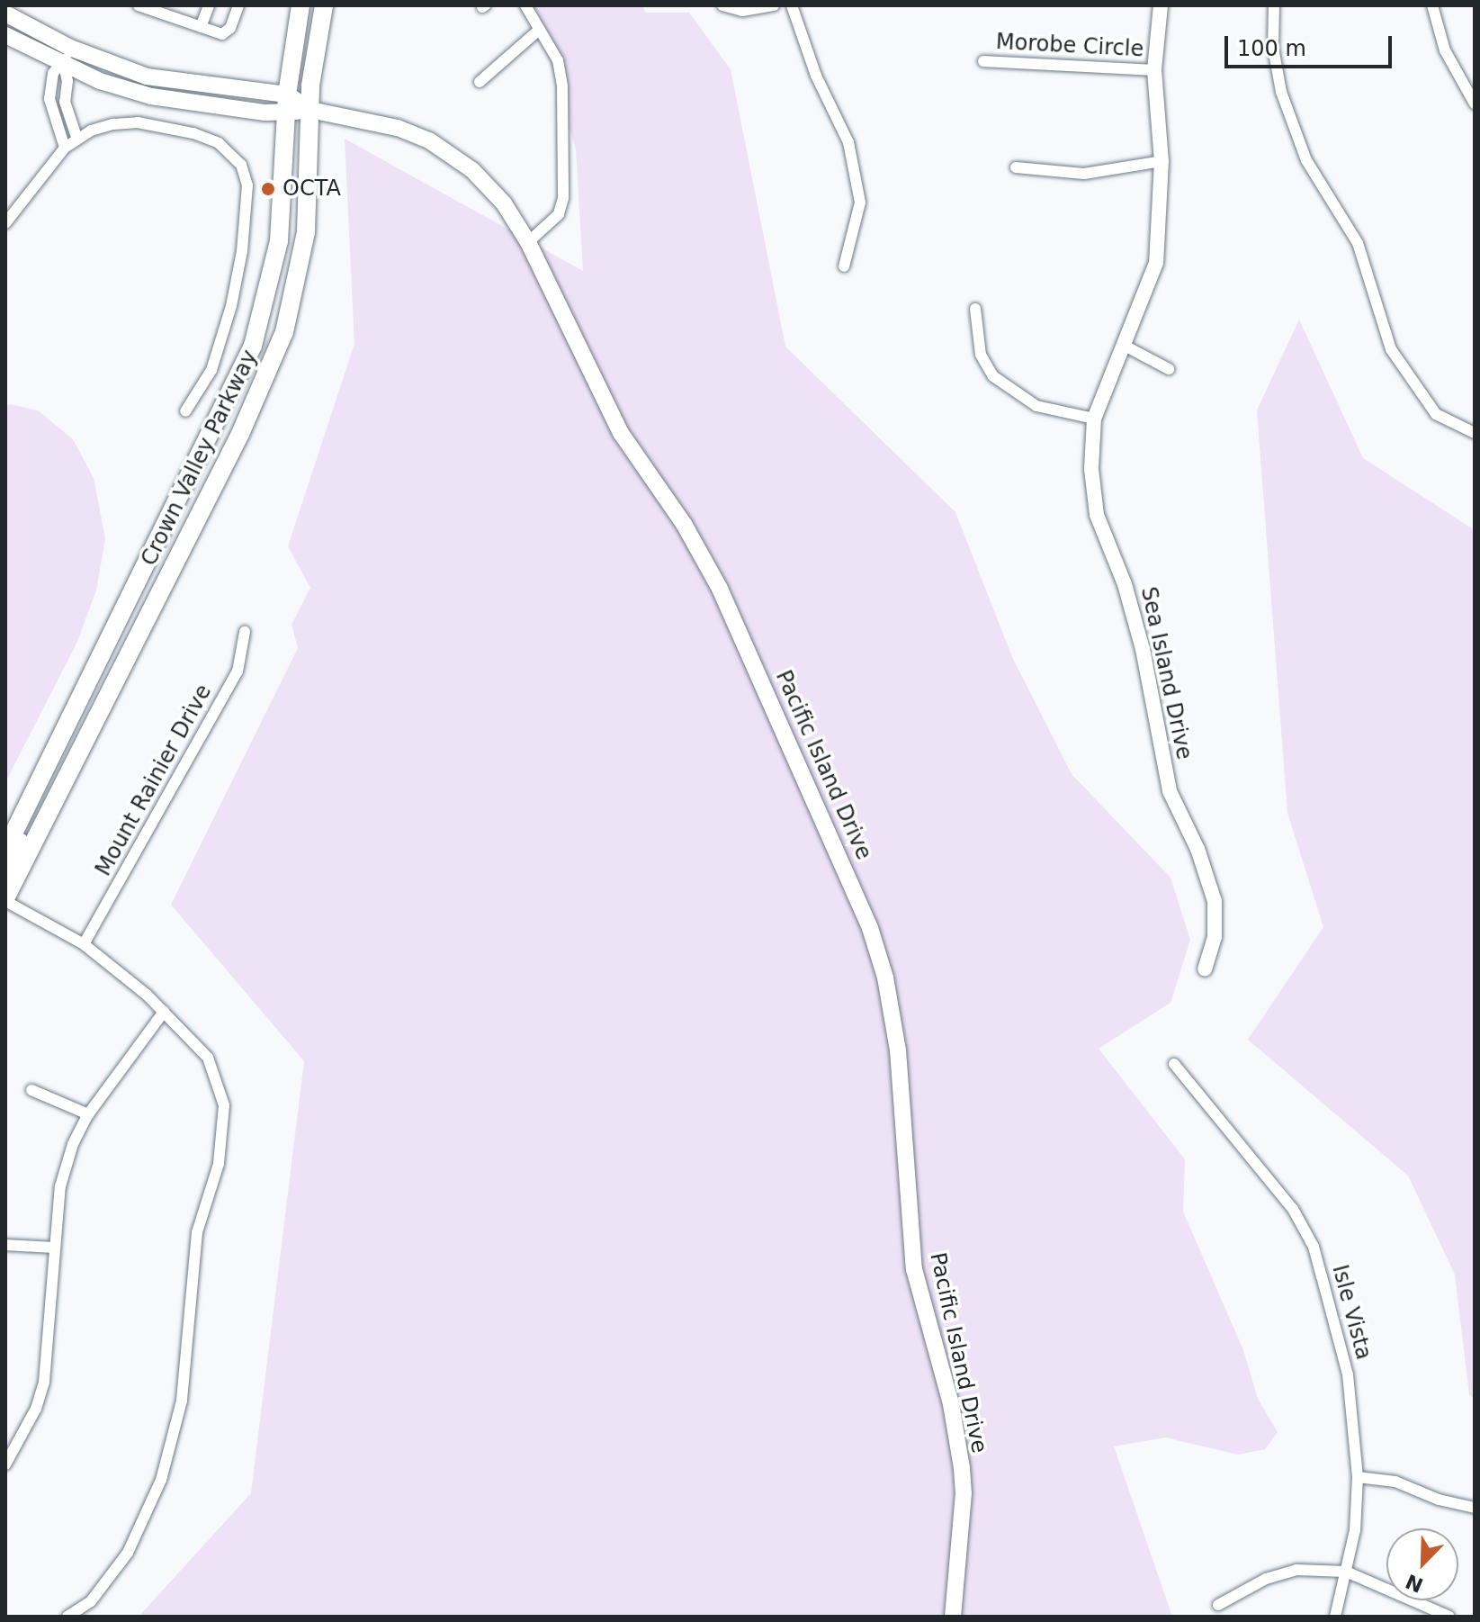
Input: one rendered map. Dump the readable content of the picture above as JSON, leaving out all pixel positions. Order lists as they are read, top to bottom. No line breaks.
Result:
{"streets":{"main road":["Crown Valley Parkway","Pacific Island Drive"],"street":["Morobe Circle","Sea Island Drive","Mount Rainier Drive","Isle Vista"]},"crossings":[["Morobe Circle","Sea Island Drive"],["Crown Valley Parkway","Pacific Island Drive"]],"places":["OCTA"],"scale_bar":"100 m","north":"bottom left"}
